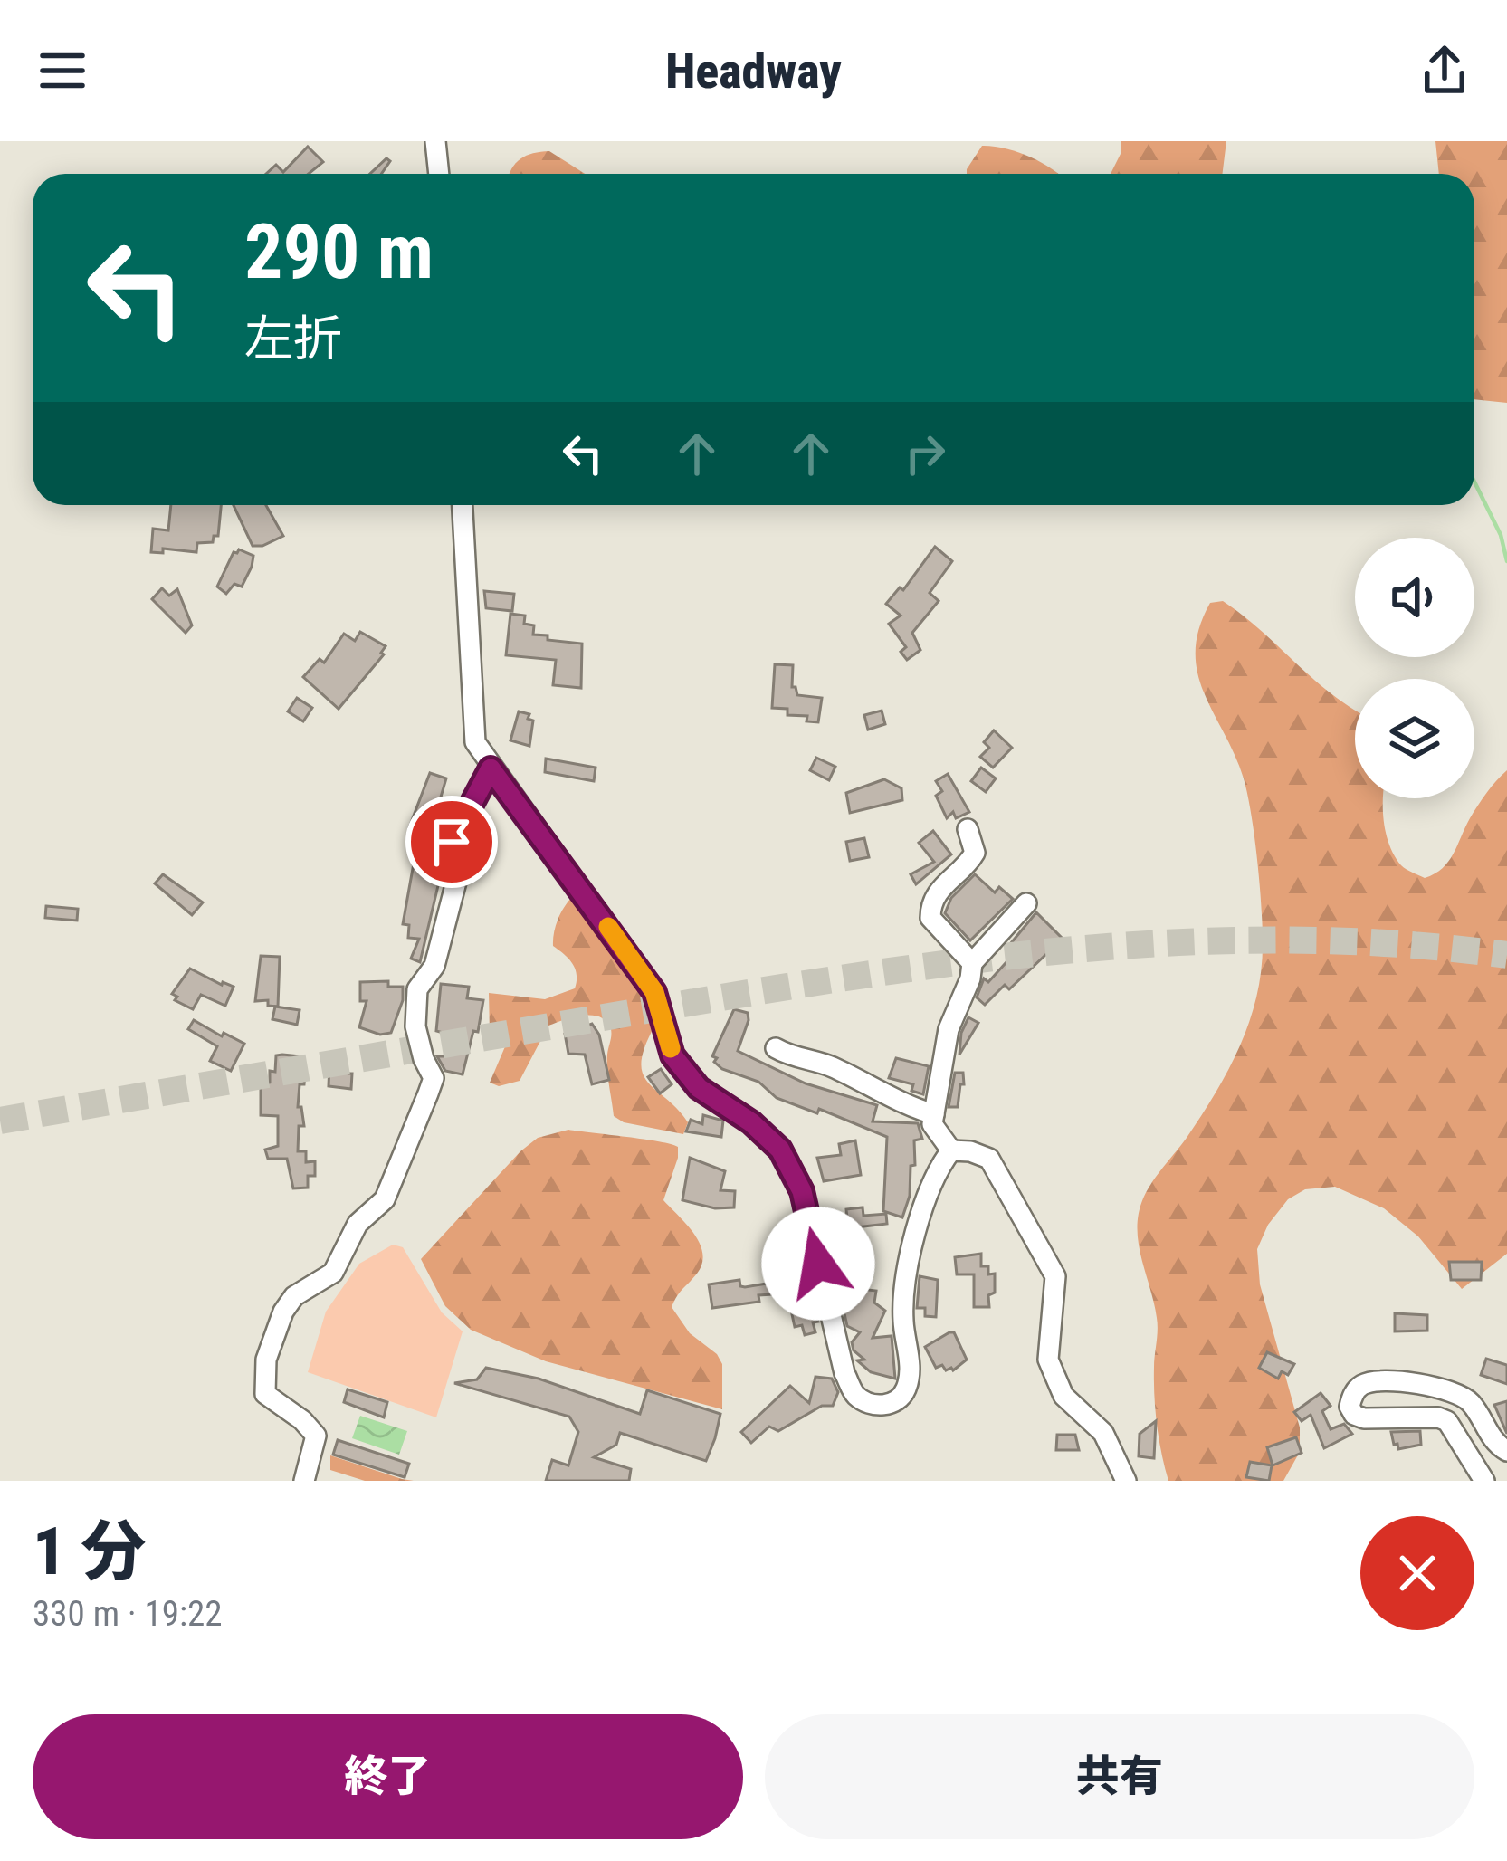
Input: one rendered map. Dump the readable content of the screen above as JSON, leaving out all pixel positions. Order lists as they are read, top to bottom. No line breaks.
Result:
{"page":{"header":"Headway","turn":["290 m","左折"],"heading":["1 分","330 m · 19:22"],"buttons":["終了","共有"]}}
